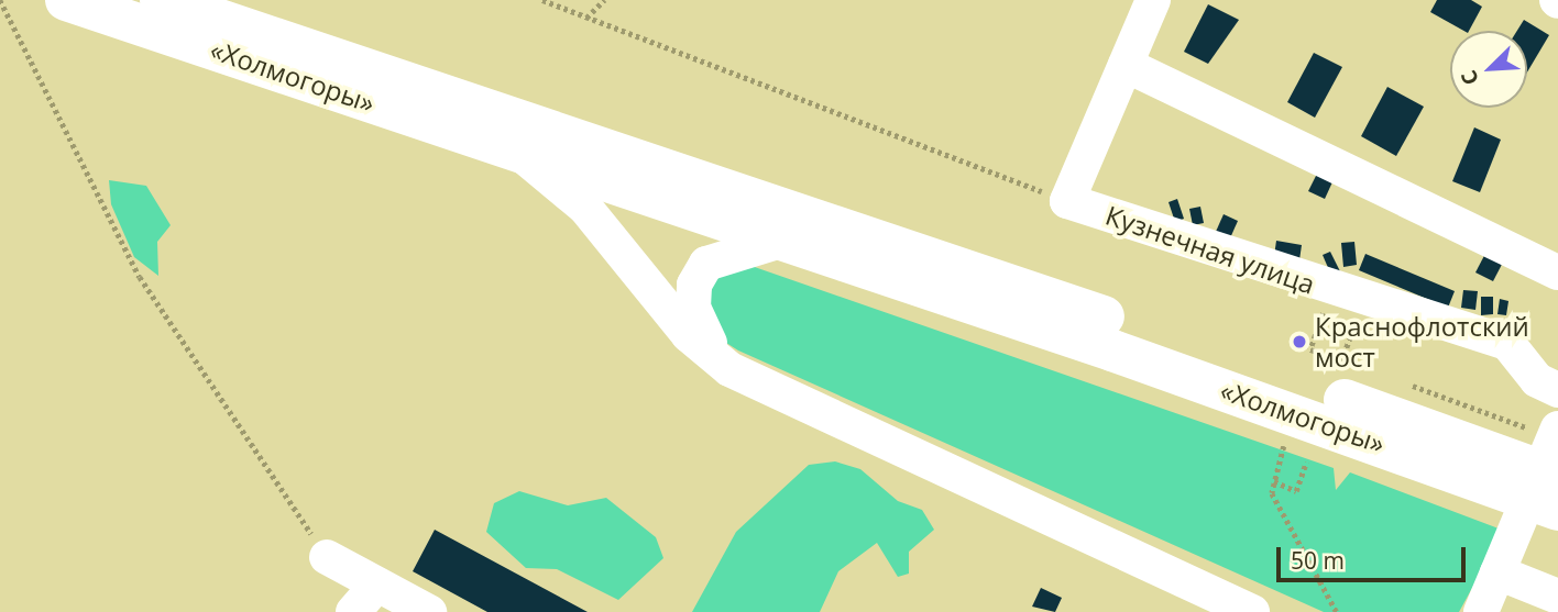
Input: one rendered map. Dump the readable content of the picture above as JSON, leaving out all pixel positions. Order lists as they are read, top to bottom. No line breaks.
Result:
{"streets":{"main road":["«Холмогоры»"],"street":["Кузнечная улица"]},"places":["Краснофлотский мост"],"scale_bar":"50 m","north":"bottom left"}
